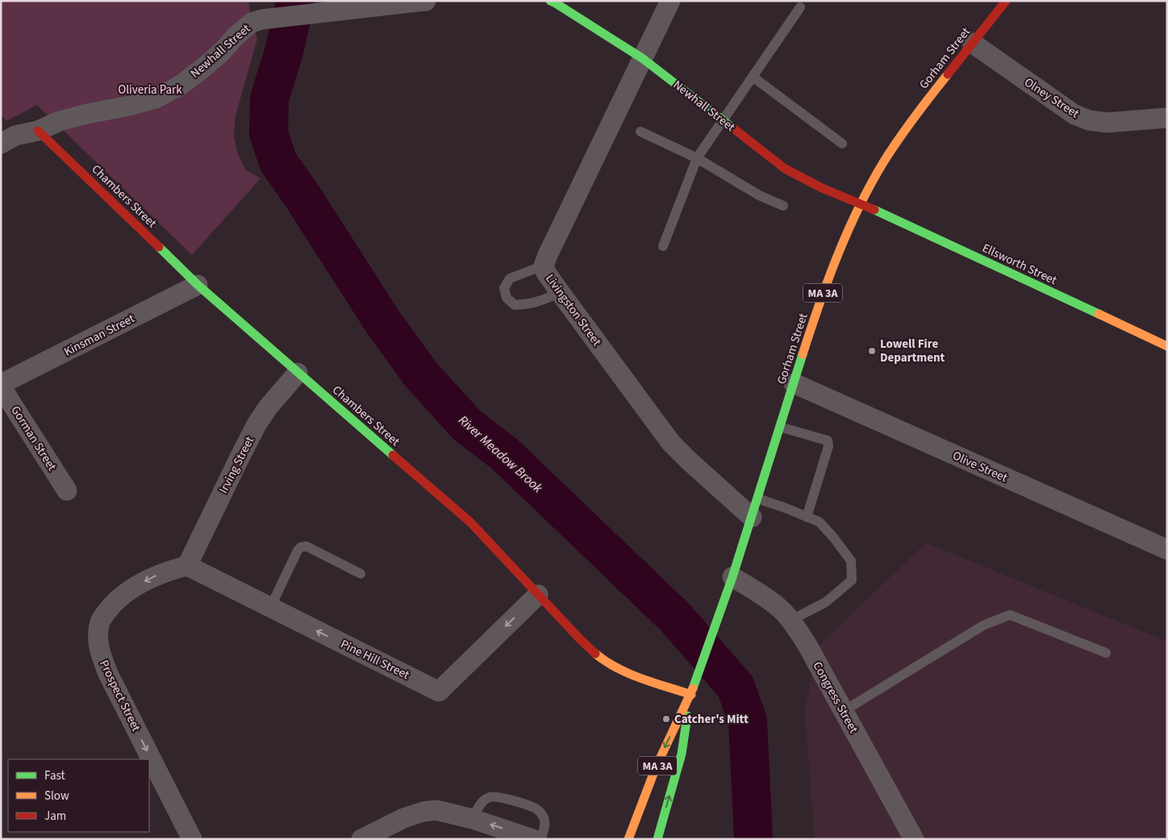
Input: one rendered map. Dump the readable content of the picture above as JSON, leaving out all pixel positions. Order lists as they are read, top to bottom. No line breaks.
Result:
{"streets":{"street":["Newhall Street","Gorham Street","Olney Street","Chambers Street","Ellsworth Street","MA 3A","Livingston Street","Kinsman Street","Gorman Street","Irving Street","Olive Street","Pine Hill Street","Prospect Street","Congress Street"]},"crossings":[["Newhall Street","Gorham Street"],["Newhall Street","Chambers Street"],["Newhall Street","Ellsworth Street"],["Newhall Street","Livingston Street"],["Gorham Street","Olney Street"],["Gorham Street","Chambers Street"],["Gorham Street","Ellsworth Street"],["Gorham Street","Livingston Street"],["Gorham Street","Olive Street"],["Gorham Street","Congress Street"],["Chambers Street","Kinsman Street"],["Chambers Street","Irving Street"],["Chambers Street","Pine Hill Street"],["Livingston Street","Congress Street"],["Kinsman Street","Gorman Street"],["Irving Street","Pine Hill Street"],["Irving Street","Prospect Street"],["Pine Hill Street","Prospect Street"]],"water":["River Meadow Brook"],"parks":["Oliveria Park"],"places":["Lowell Fire Department","Catcher's Mitt"],"legend":["Fast","Slow","Jam"]}
